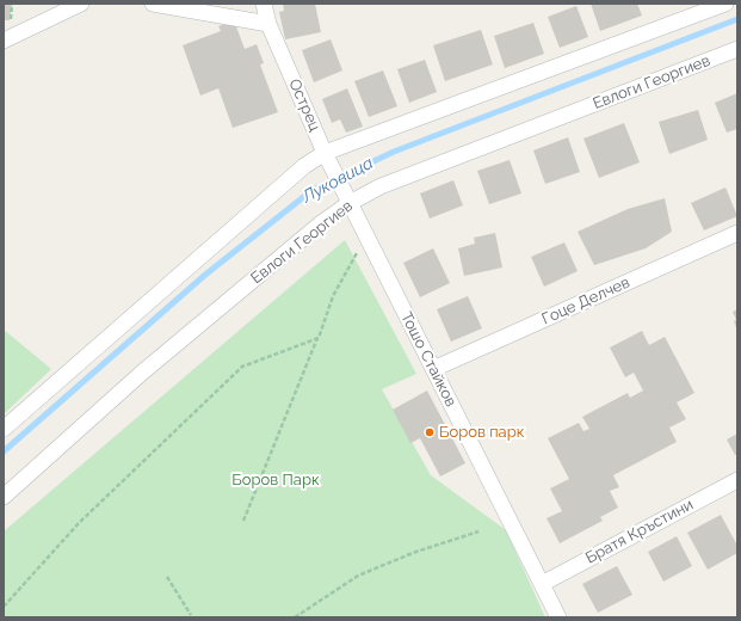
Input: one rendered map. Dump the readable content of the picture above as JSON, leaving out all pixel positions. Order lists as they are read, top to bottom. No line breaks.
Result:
{"streets":{"street":["Евлоги Георгиев","Острец","Гоце Делчев","Тошо Стайков","Братя Кръстини"]},"crossings":[["Евлоги Георгиев","Острец"],["Евлоги Георгиев","Тошо Стайков"],["Острец","Тошо Стайков"],["Гоце Делчев","Тошо Стайков"],["Тошо Стайков","Братя Кръстини"]],"water":["Луковица"],"parks":["Боров Парк"],"places":["Боров парк"]}
